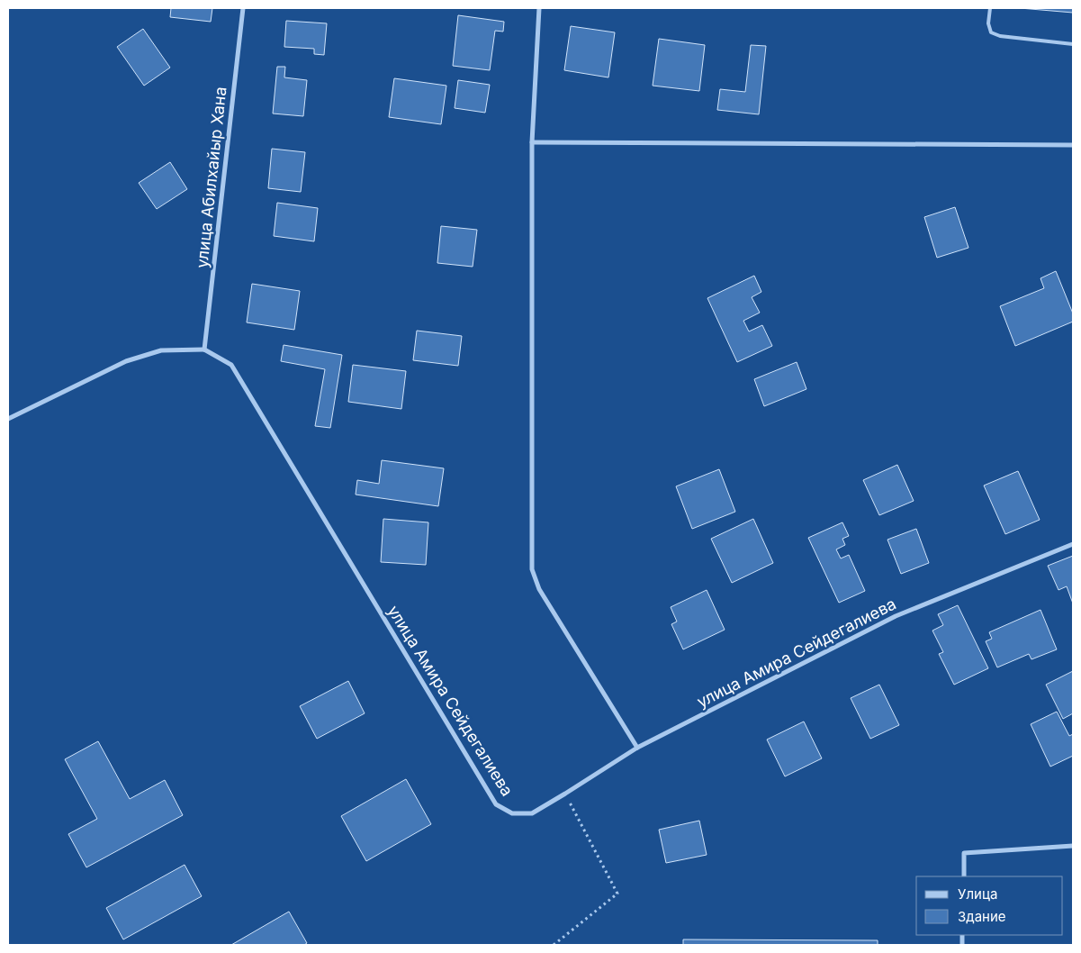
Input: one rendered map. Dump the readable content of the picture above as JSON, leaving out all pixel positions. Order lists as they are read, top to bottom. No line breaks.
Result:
{"streets":{"street":["улица Абилхайыр Хана","улица Амира Сейдегалиева"]},"crossings":[["улица Абилхайыр Хана","улица Амира Сейдегалиева"]],"legend":["Улица","Здание"]}
